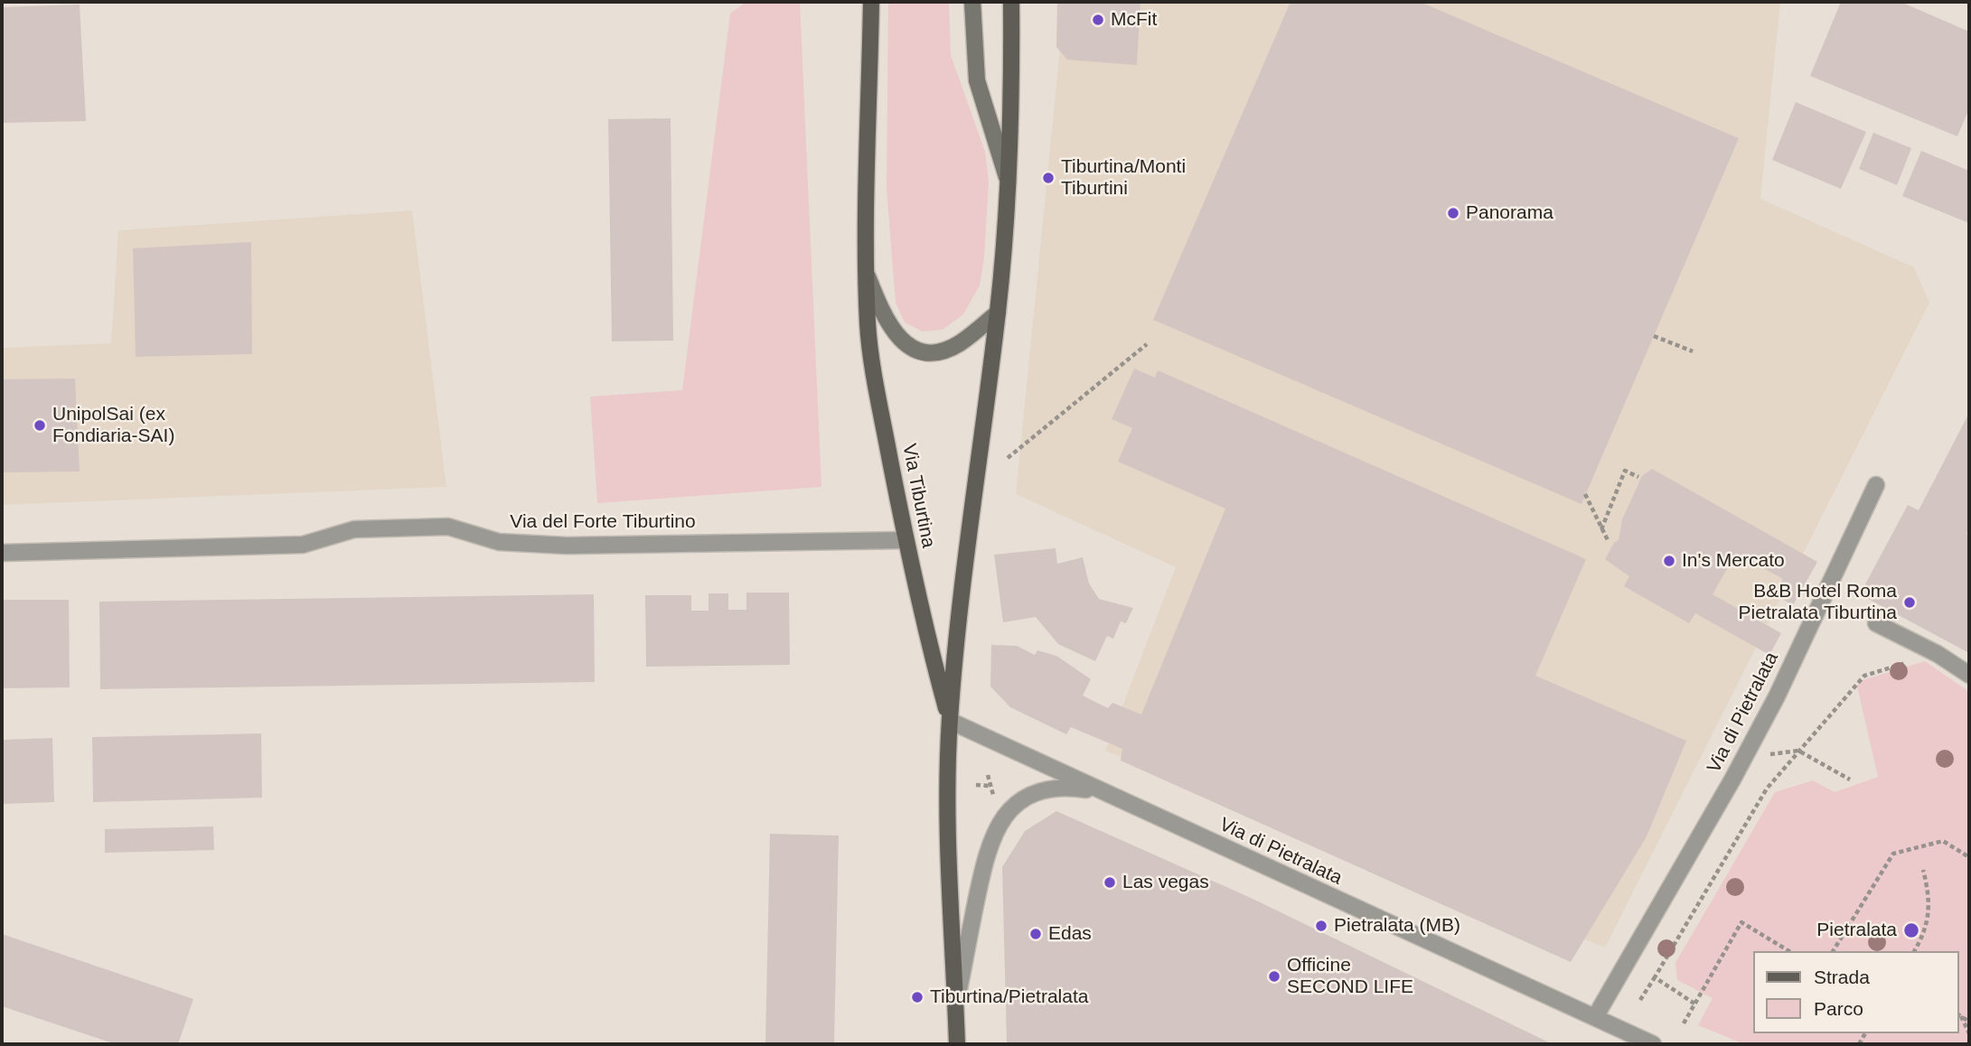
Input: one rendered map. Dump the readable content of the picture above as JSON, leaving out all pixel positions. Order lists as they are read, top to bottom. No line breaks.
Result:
{"streets":{"main road":["Via Tiburtina"],"street":["Via del Forte Tiburtino","Via di Pietralata"]},"crossings":[["Via Tiburtina","Via del Forte Tiburtino"],["Via Tiburtina","Via di Pietralata"]],"places":["McFit","Tiburtina/Monti Tiburtini","Panorama","UnipolSai (ex Fondiaria-SAI)","In's Mercato","B&B Hotel Roma Pietralata Tiburtina","Las vegas","Pietralata (MB)","Pietralata","Edas","Officine SECOND LIFE","Tiburtina/Pietralata"],"legend":["Strada","Parco"]}
